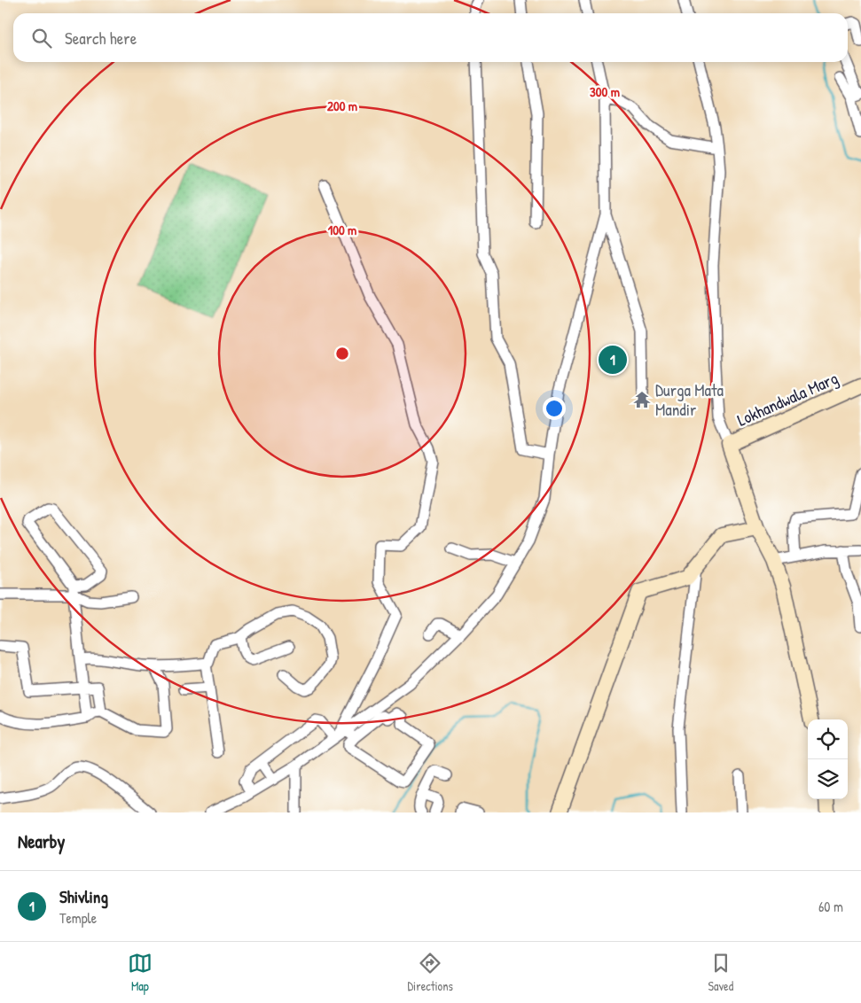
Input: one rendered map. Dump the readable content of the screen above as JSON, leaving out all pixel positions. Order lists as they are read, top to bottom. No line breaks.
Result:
{"streets":{"street":["Lokhandwala Marg"]},"places":{"temple":["Durga Mata Mandir"]},"page":{"search":"Search here","pins":"1","heading":"Nearby","list":[{"mark":"1","name":"Shivling","note":"Temple","value":"60 m"}],"nav":["Map","Directions","Saved"]},"rings":["300 m","200 m","100 m"]}
